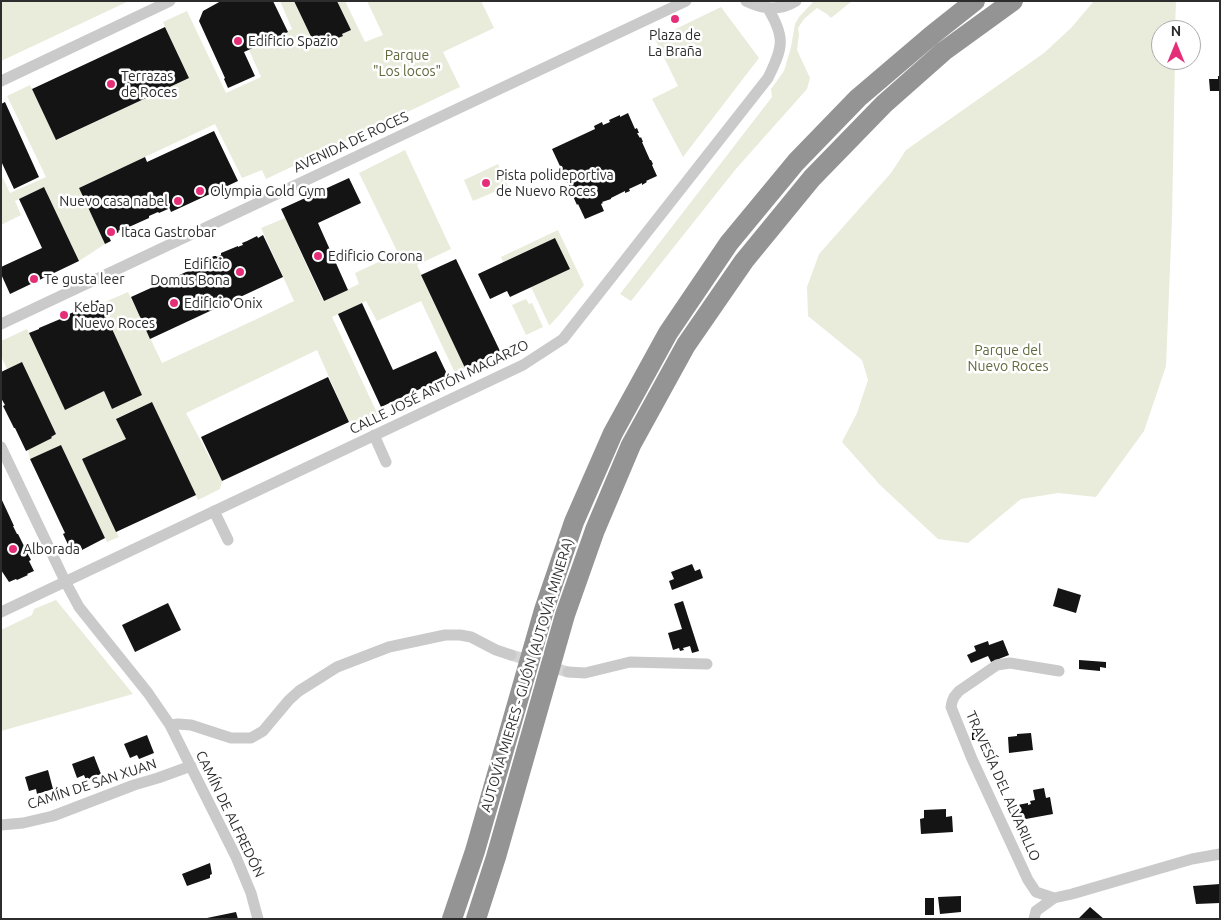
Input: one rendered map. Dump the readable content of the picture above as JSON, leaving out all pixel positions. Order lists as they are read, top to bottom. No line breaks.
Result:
{"streets":{"highway":["AUTOVÍA MIERES - GIJÓN (AUTOVÍA MINERA)"],"street":["AVENIDA DE ROCES","CALLE JOSÉ ANTÓN MAGARZO","CAMÍN DE SAN XUAN","TRAVESÍA DEL ALVARILLO","CAMÍN DE ALFREDÓN"]},"crossings":[["CALLE JOSÉ ANTÓN MAGARZO","CAMÍN DE ALFREDÓN"],["CAMÍN DE SAN XUAN","CAMÍN DE ALFREDÓN"]],"parks":["Parque \"Los locos\"","Parque del Nuevo Roces"],"places":["Plaza de La Braña","Edificio Spazio","Terrazas de Roces","Pista polideportiva de Nuevo Roces","Olympia Gold Gym","Nuevo casa nabel","Itaca Gastrobar","Edificio Corona","Edificio Domus Bona","Te gusta leer","Edificio Onix","Kebap Nuevo Roces","Alborada"],"north":"top"}
